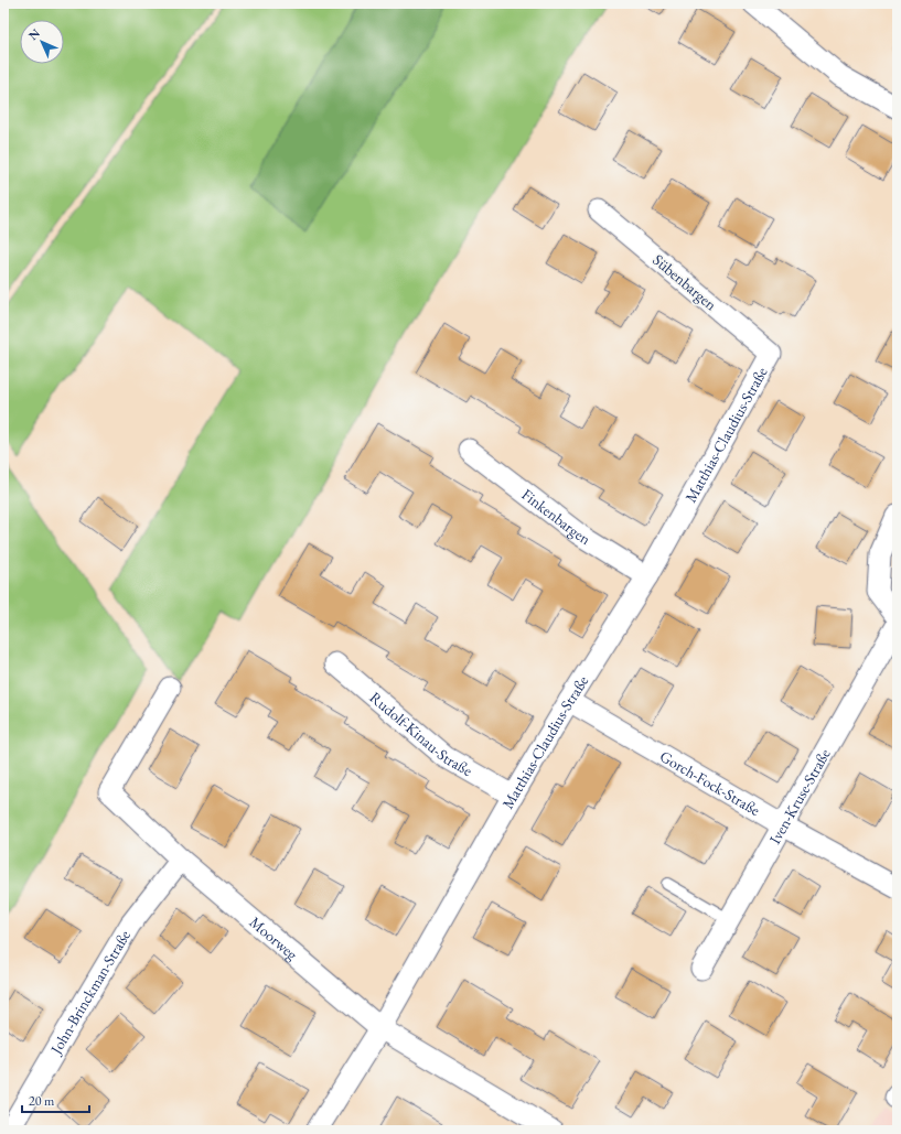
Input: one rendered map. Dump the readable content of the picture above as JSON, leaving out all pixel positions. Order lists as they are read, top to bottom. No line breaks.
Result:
{"streets":{"street":["Sübenbargen","Matthias-Claudius-Straße","Finkenbargen","Rudolf-Kinau-Straße","Gorch-Fock-Straße","Iven-Kruse-Straße","Moorweg","John-Brinckman-Straße"]},"crossings":[["Sübenbargen","Matthias-Claudius-Straße"],["Matthias-Claudius-Straße","Finkenbargen"],["Matthias-Claudius-Straße","Rudolf-Kinau-Straße"],["Matthias-Claudius-Straße","Gorch-Fock-Straße"],["Matthias-Claudius-Straße","Moorweg"],["Gorch-Fock-Straße","Iven-Kruse-Straße"],["Moorweg","John-Brinckman-Straße"]],"scale_bar":"20 m","north":"top left"}
